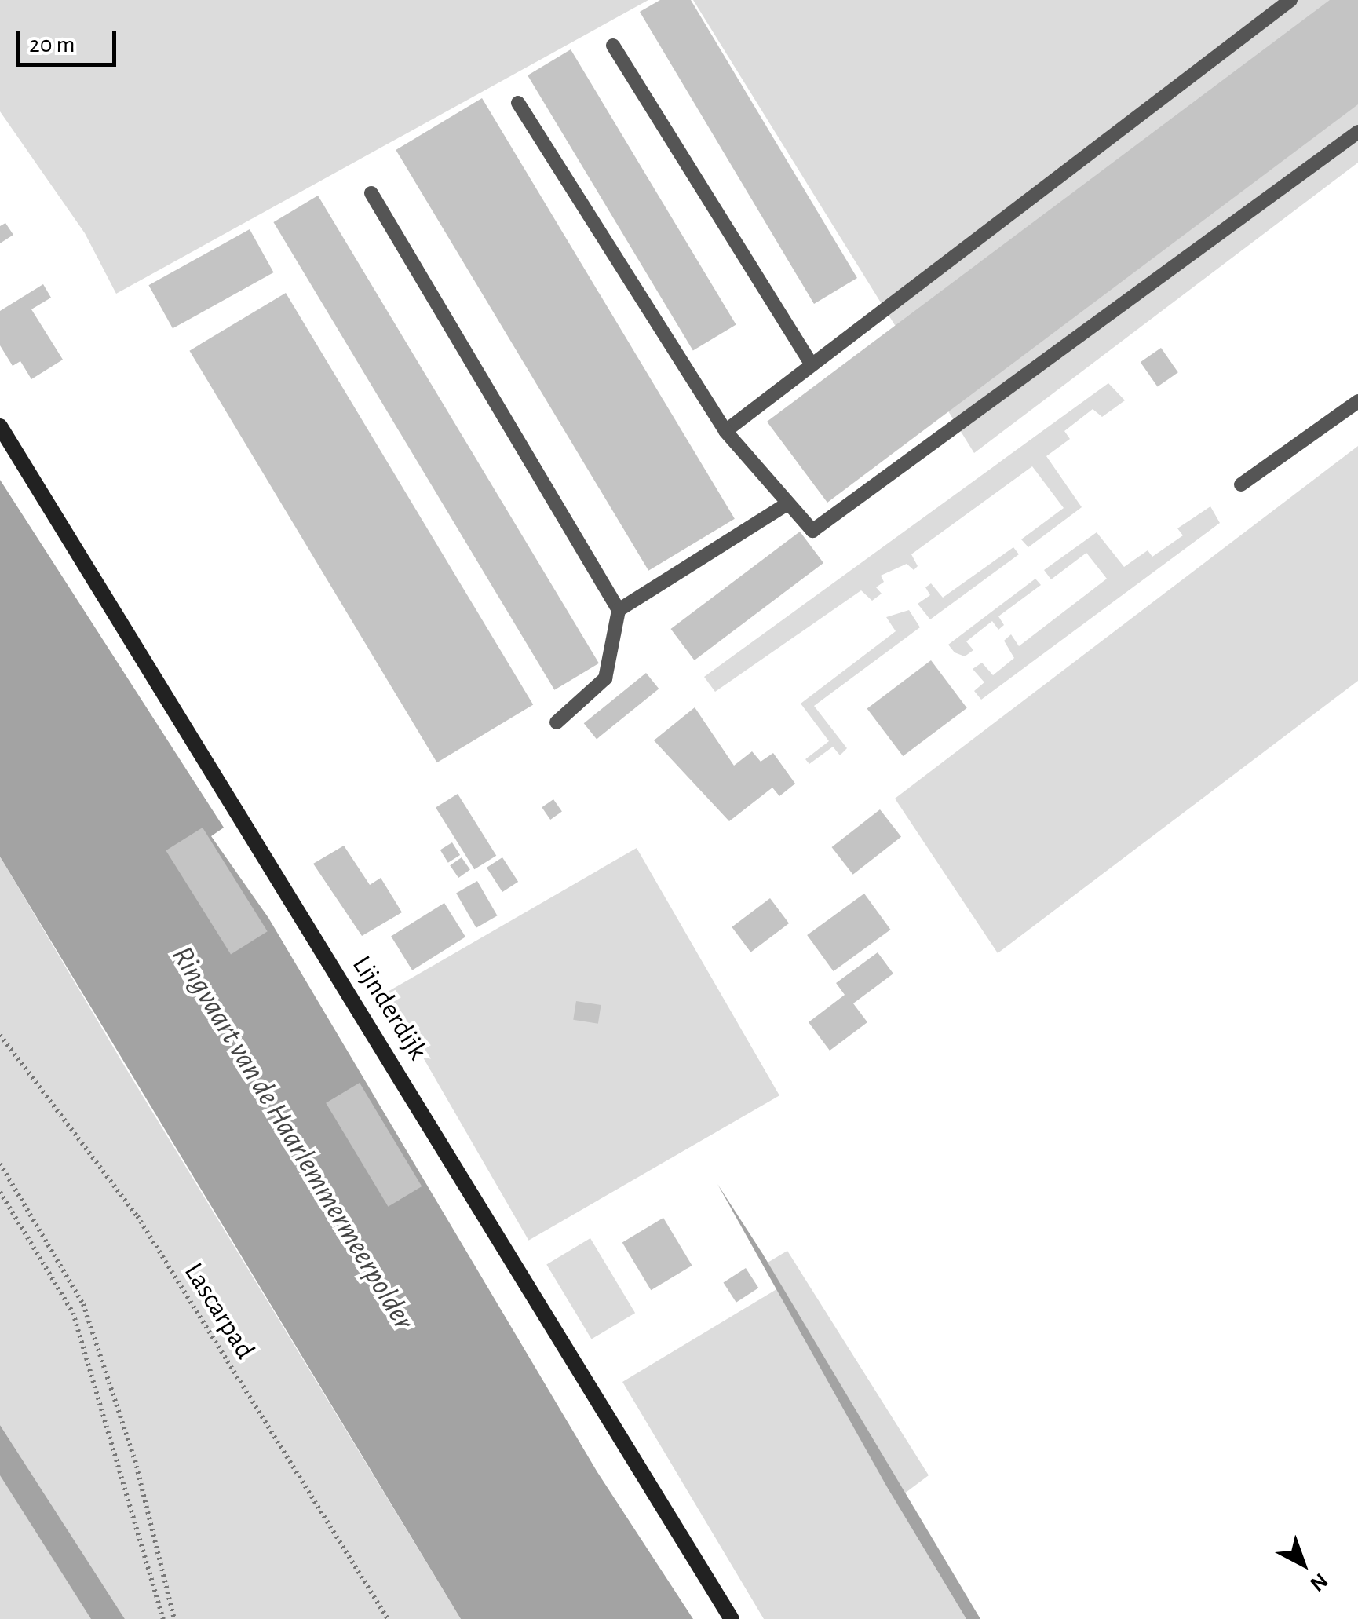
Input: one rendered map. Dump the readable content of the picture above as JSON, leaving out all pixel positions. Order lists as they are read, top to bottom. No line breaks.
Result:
{"streets":{"street":["Lijnderdijk"],"path":["Lascarpad"]},"water":["Ringvaart van de Haarlemmermeerpolder"],"scale_bar":"20 m","north":"bottom right"}
